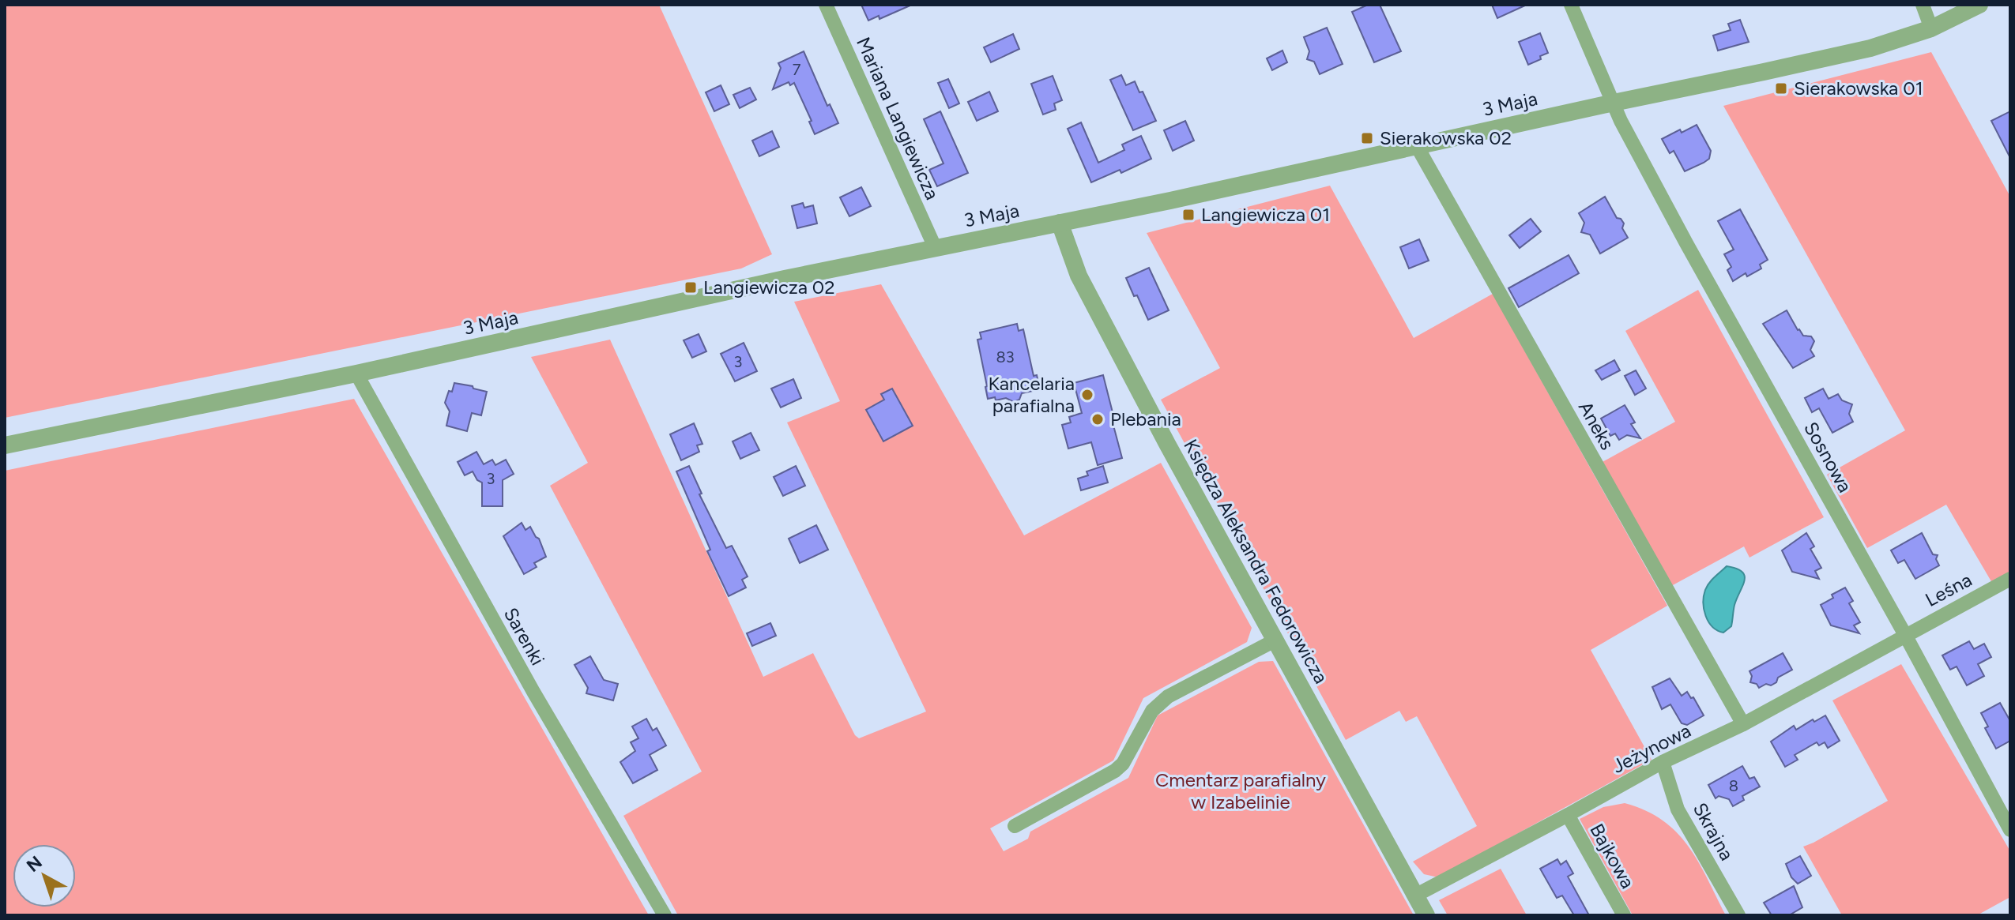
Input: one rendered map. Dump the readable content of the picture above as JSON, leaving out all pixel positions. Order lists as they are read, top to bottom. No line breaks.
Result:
{"streets":{"street":["3 Maja","Mariana Langiewicza","Aneks","Sosnowa","Księdza Aleksandra Fedorowicza","Leśna","Sarenki","Jeżynowa","Skrajna","Bajkowa"]},"crossings":[["3 Maja","Mariana Langiewicza"],["3 Maja","Aneks"],["3 Maja","Sosnowa"],["3 Maja","Księdza Aleksandra Fedorowicza"],["3 Maja","Sarenki"],["Aneks","Jeżynowa"],["Sosnowa","Leśna"],["Sosnowa","Jeżynowa"],["Księdza Aleksandra Fedorowicza","Jeżynowa"],["Leśna","Jeżynowa"],["Jeżynowa","Skrajna"],["Jeżynowa","Bajkowa"]],"parks":["Cmentarz parafialny w Izabelinie"],"places":{"transit":["Sierakowska 01","Sierakowska 02","Langiewicza 01","Langiewicza 02"],"other":["Kancelaria parafialna","Plebania"]},"house_numbers":["7","83","3","3","8"],"north":"top left"}
